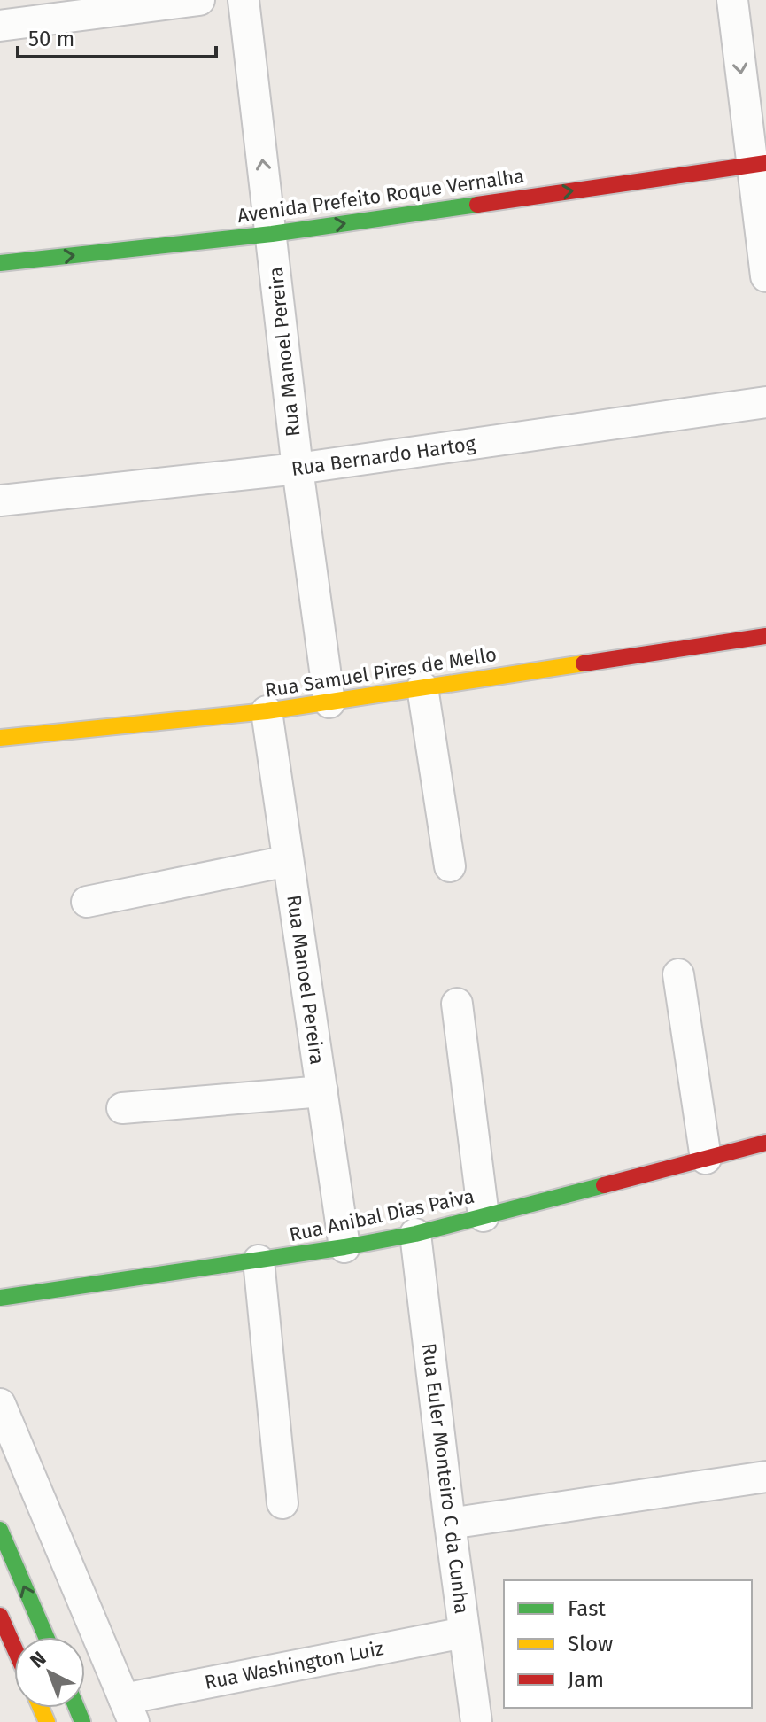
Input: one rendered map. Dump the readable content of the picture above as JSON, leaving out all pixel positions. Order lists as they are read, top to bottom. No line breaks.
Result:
{"streets":{"main road":["Avenida Prefeito Roque Vernalha","Rua Samuel Pires de Mello","Rua Anibal Dias Paiva"],"street":["Rua Manoel Pereira","Rua Bernardo Hartog","Rua Euler Monteiro C da Cunha","Rua Washington Luiz"]},"crossings":[["Avenida Prefeito Roque Vernalha","Rua Manoel Pereira"],["Rua Manoel Pereira","Rua Bernardo Hartog"],["Rua Manoel Pereira","Rua Samuel Pires de Mello"],["Rua Manoel Pereira","Rua Anibal Dias Paiva"],["Rua Anibal Dias Paiva","Rua Euler Monteiro C da Cunha"],["Rua Euler Monteiro C da Cunha","Rua Washington Luiz"]],"one_way":["Avenida Prefeito Roque Vernalha"],"legend":["Fast","Slow","Jam"],"scale_bar":"50 m","north":"top left"}
